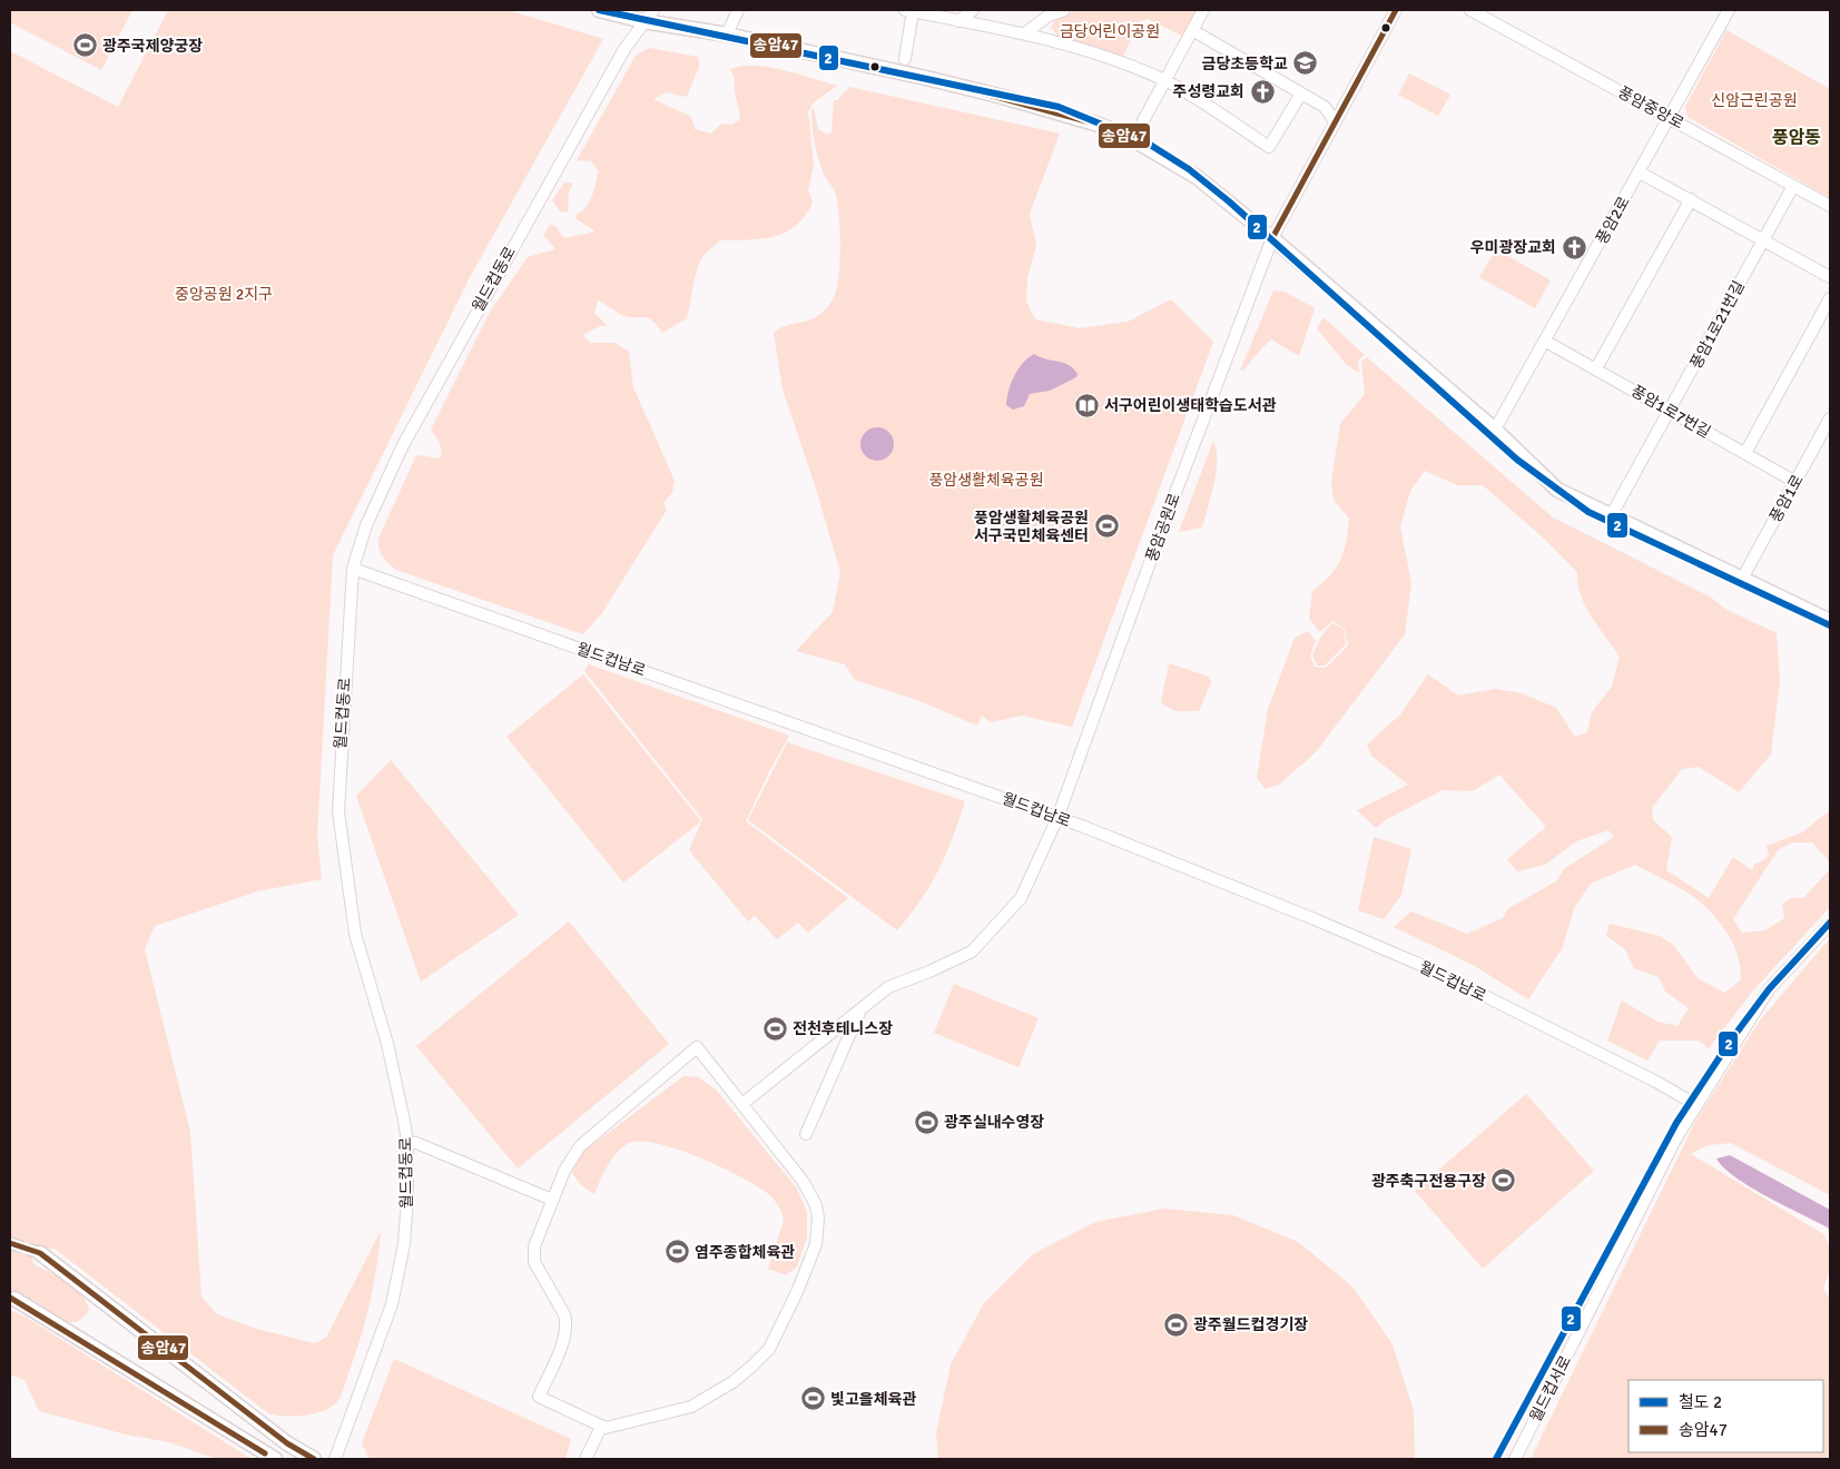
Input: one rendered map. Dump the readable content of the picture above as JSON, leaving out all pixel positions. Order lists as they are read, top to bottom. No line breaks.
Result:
{"streets":{"street":["풍암중앙로","풍암2로","월드컵동로","풍암1로21번길","풍암1로7번길","풍암1로","풍암공원로","월드컵남로","월드컵서로"]},"crossings":[["풍암중앙로","풍암2로"],["풍암중앙로","풍암1로21번길"],["풍암2로","풍암1로7번길"],["월드컵동로","월드컵남로"],["풍암1로21번길","풍암1로7번길"],["풍암1로7번길","풍암1로"],["풍암공원로","월드컵남로"],["월드컵남로","월드컵서로"]],"districts":["풍암동"],"parks":["금당어린이공원","신암근린공원","중앙공원 2지구","풍암생활체육공원"],"places":{"sports":["광주국제양궁장","풍암생활체육공원 서구국민체육센터","전천후테니스장","광주실내수영장","광주축구전용구장","염주종합체육관","광주월드컵경기장","빛고을체육관"],"school or university":["금당초등학교"],"church":["주성령교회","우미광장교회"],"library":["서구어린이생태학습도서관"]},"lines":["rail line 2","transit line 송암47"],"legend":["철도 2","송암47"]}
